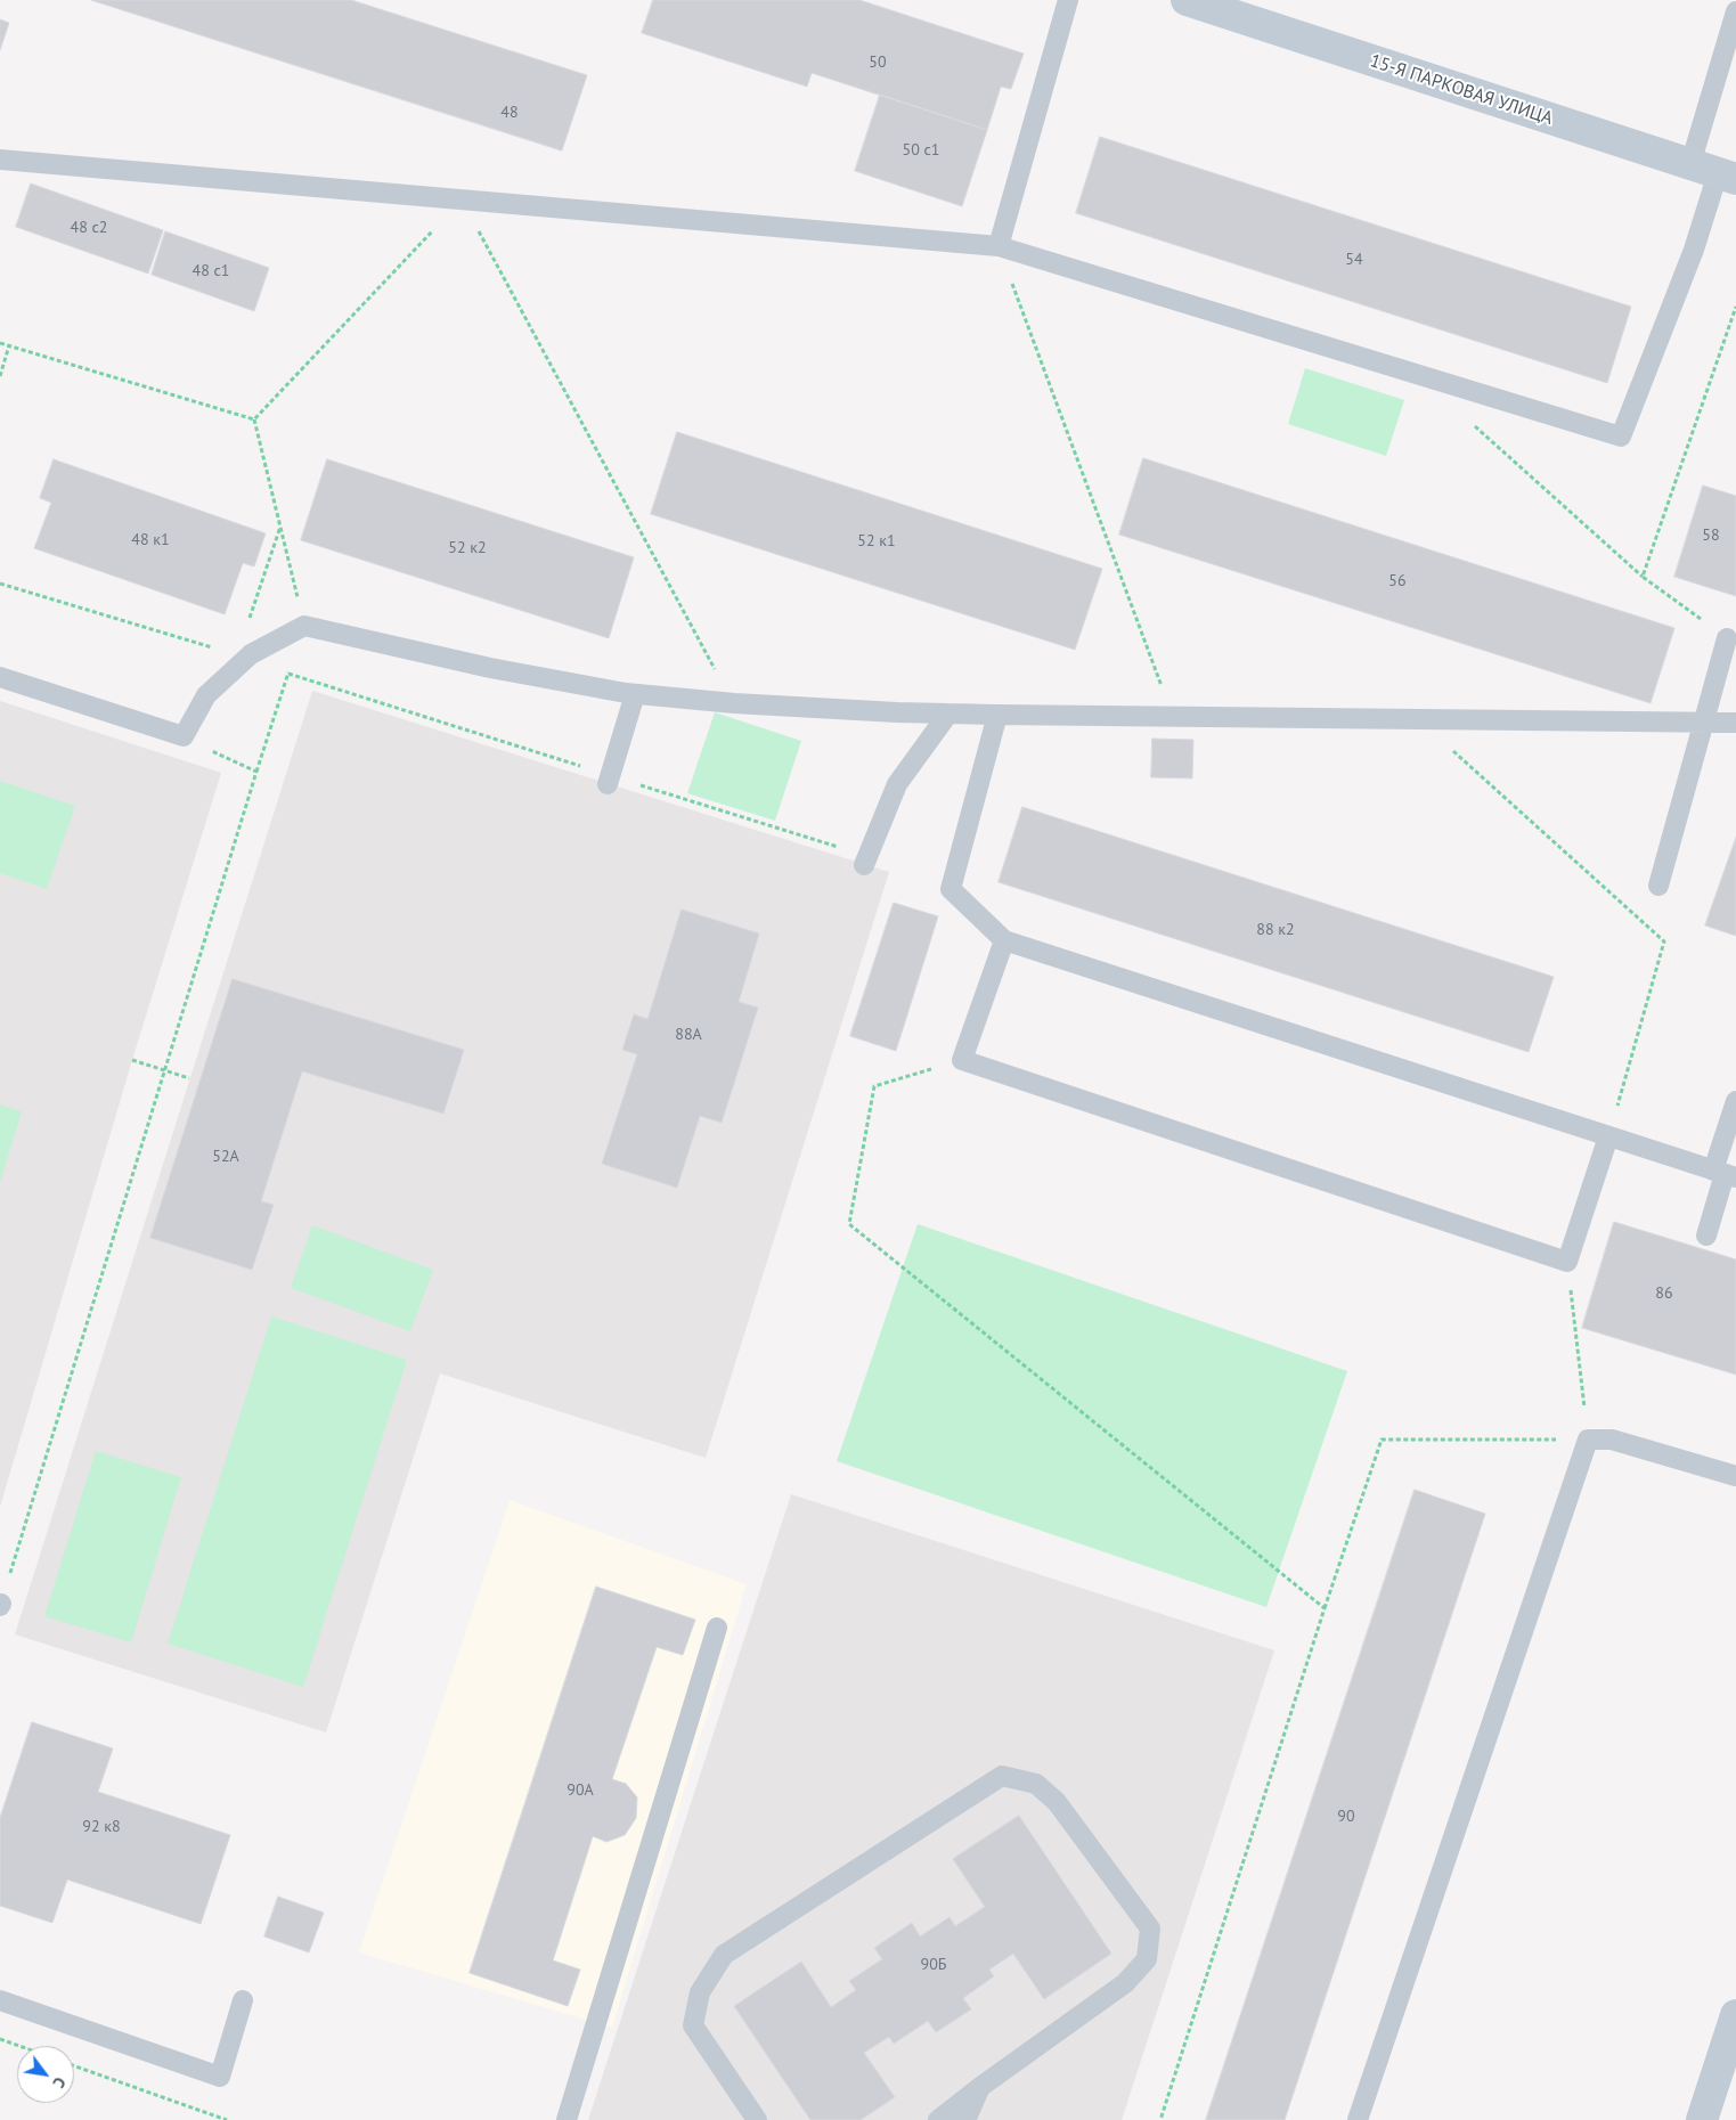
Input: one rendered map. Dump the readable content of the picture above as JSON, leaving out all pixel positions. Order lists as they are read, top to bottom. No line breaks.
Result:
{"streets":{"street":["15-Я ПАРКОВАЯ УЛИЦА"]},"house_numbers":["50","48","50 с1","48 c2","54","48 c1","58","48 к1","52 к1","52 к2","56","88 к2","88А","52А","86","90А","90","92 к8","90Б"],"north":"bottom right"}
